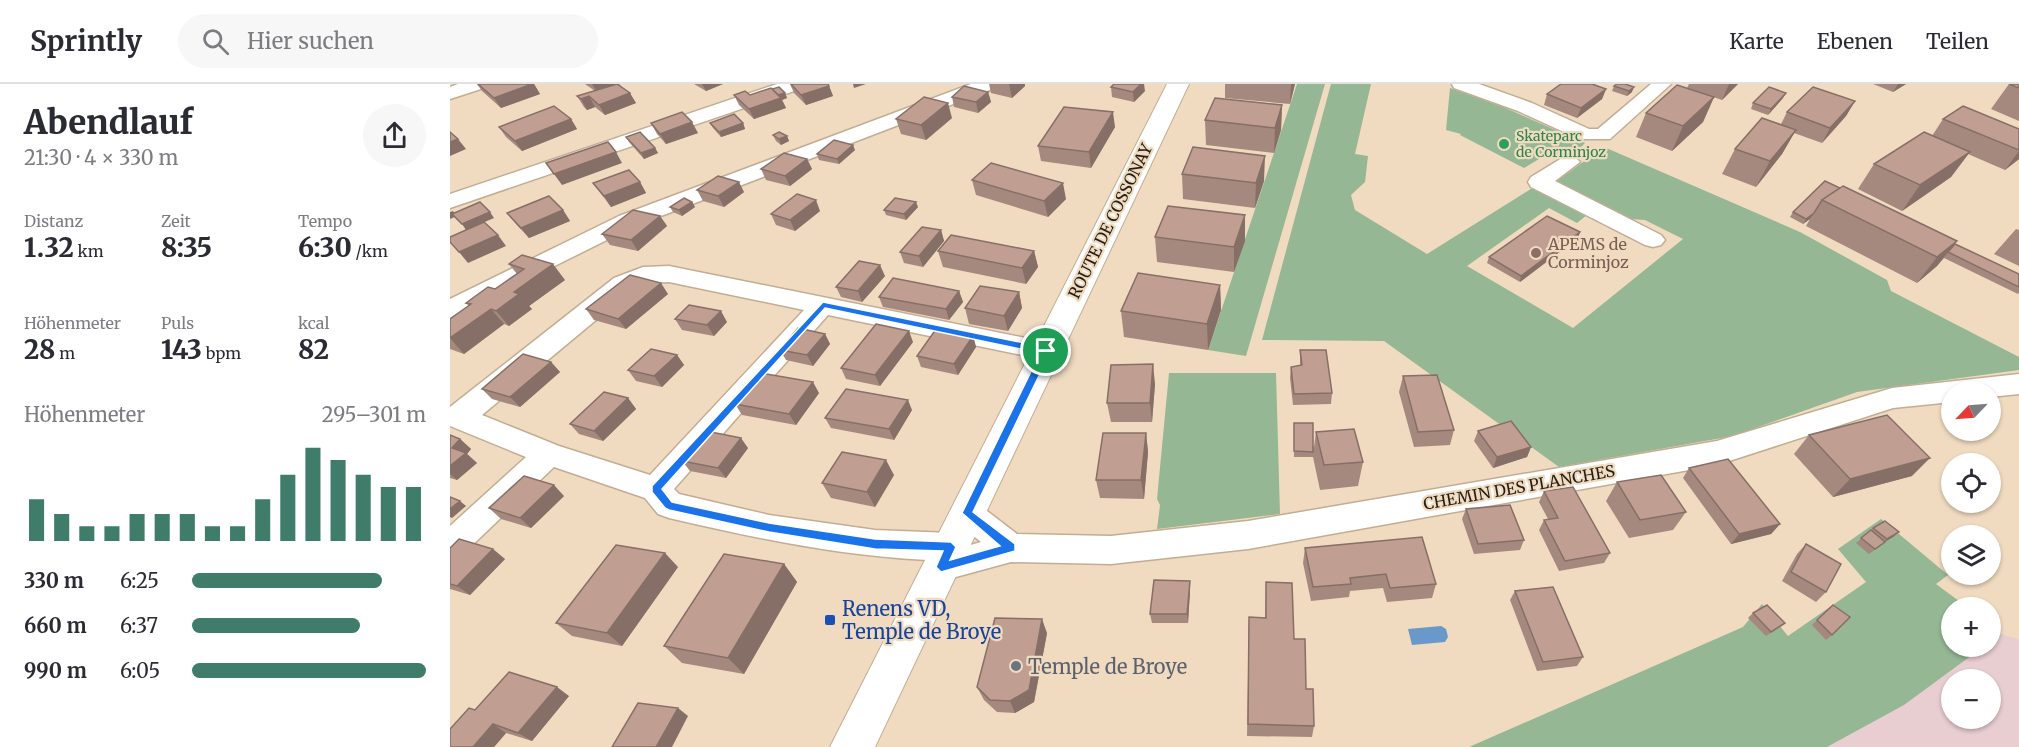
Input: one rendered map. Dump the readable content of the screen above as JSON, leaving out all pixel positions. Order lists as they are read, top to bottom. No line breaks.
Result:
{"streets":{"main road":["ROUTE DE COSSONAY"],"street":["CHEMIN DES PLANCHES"]},"crossings":[["ROUTE DE COSSONAY","CHEMIN DES PLANCHES"]],"places":{"other":["Skateparc de Corminjoz","APEMS de Corminjoz","Temple de Broye"],"transit":["Renens VD, Temple de Broye"]},"north":"bottom left","page":{"header":"Sprintly","search":"Hier suchen","nav":["Karte","Ebenen","Teilen"],"heading":["Abendlauf","21:30 · 4 × 330 m"],"stats":[["Distanz","1.32 km"],["Zeit","8:35"],["Tempo","6:30 /km"],["Höhenmeter","28 m"],["Puls","143 bpm"],["kcal","82"]],"map_buttons":["+","−"],"chart":["Höhenmeter","295–301 m"],"list":[{"name":"330 m","note":"6:25"},{"name":"660 m","note":"6:37"},{"name":"990 m","note":"6:05"}]}}
